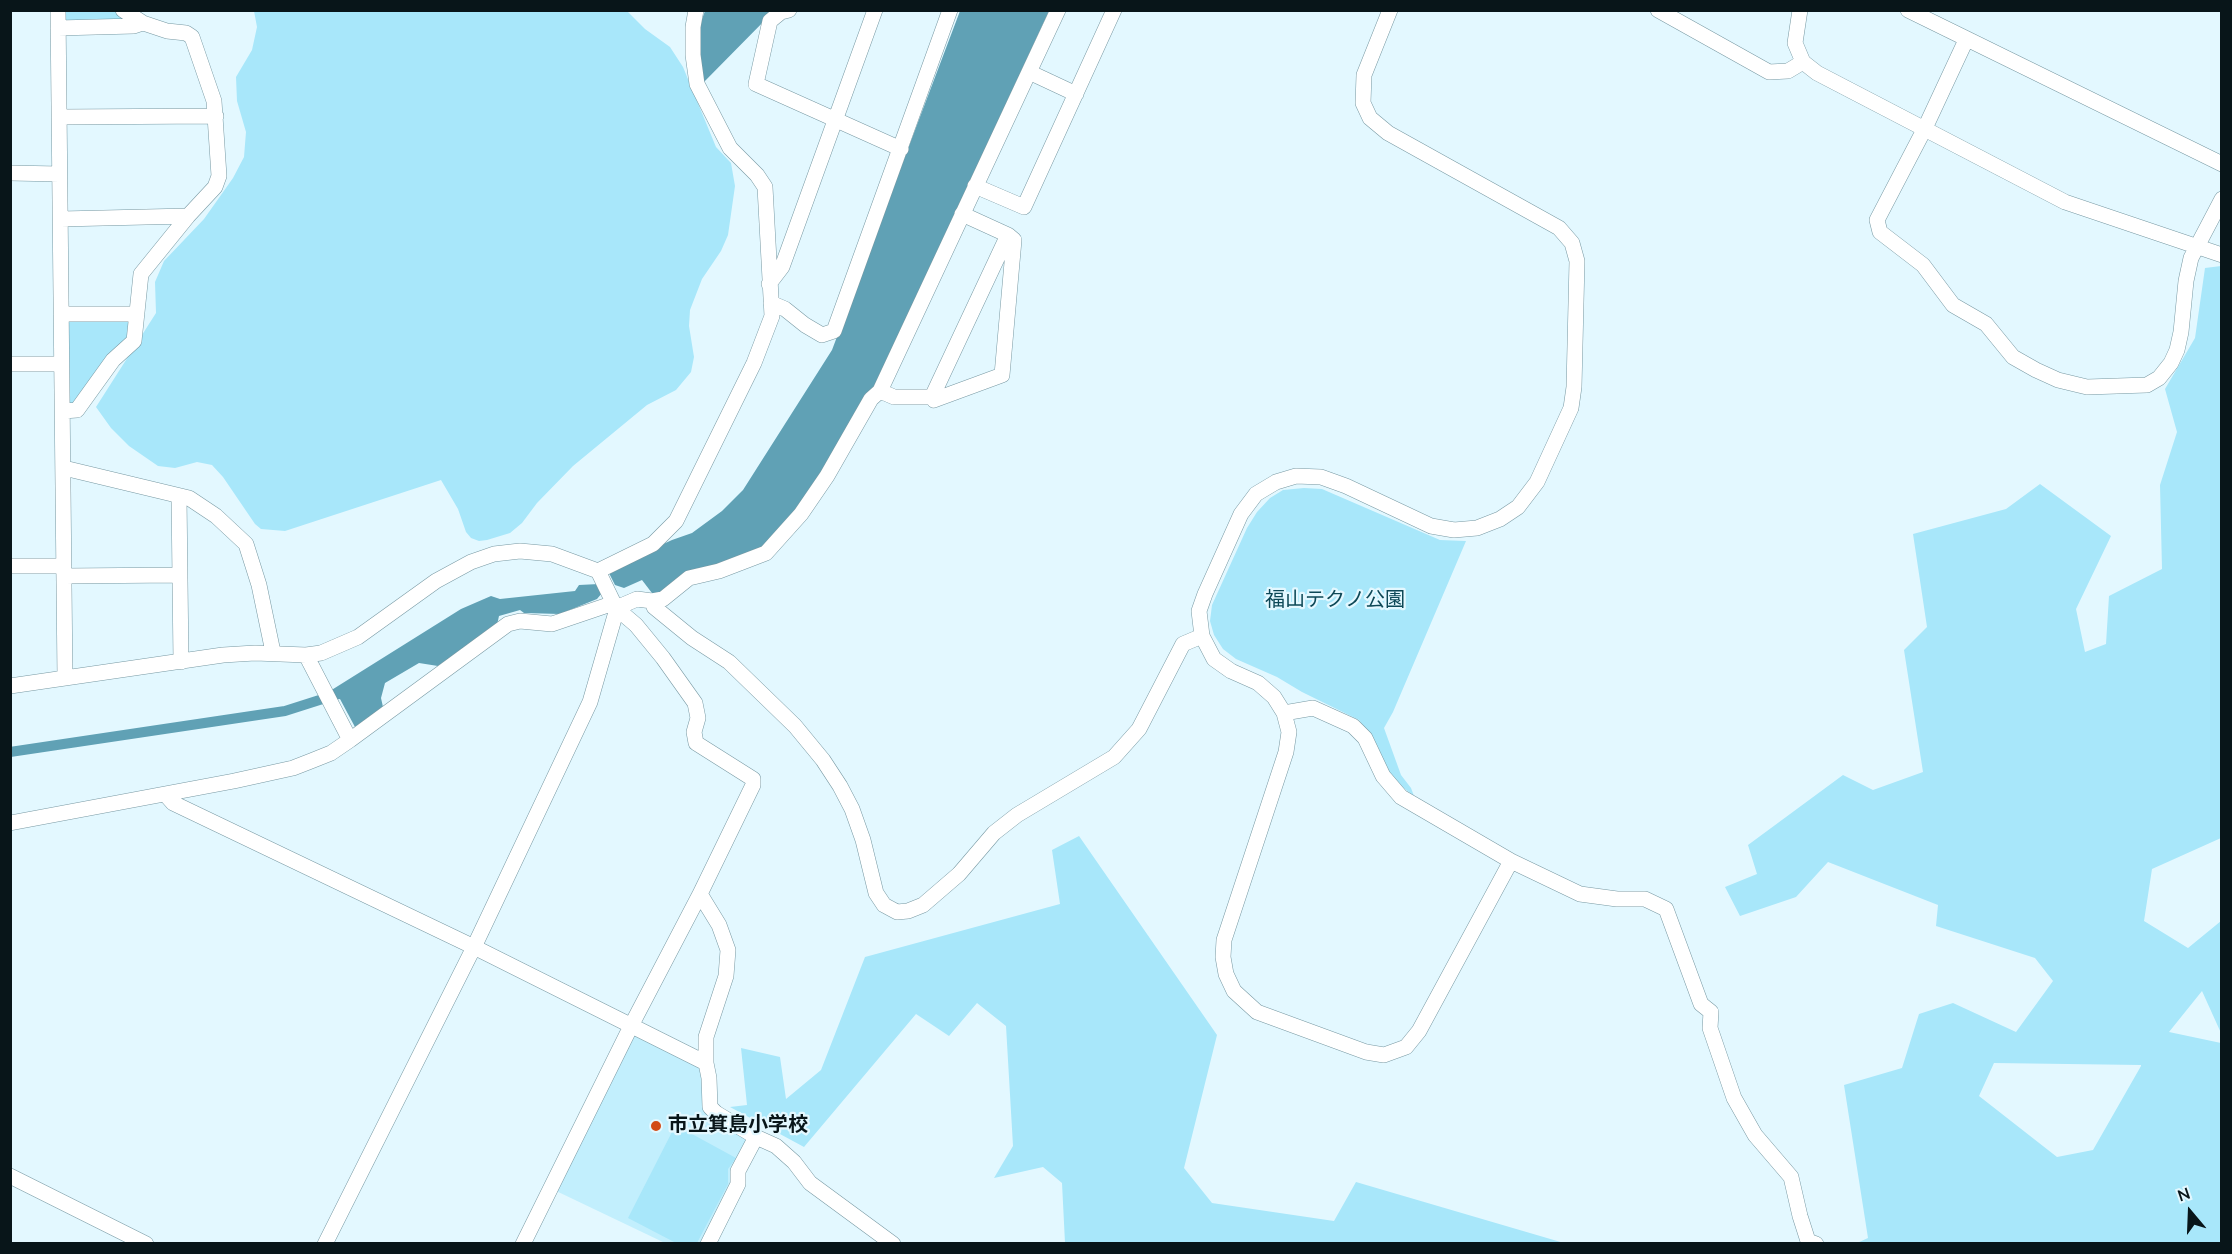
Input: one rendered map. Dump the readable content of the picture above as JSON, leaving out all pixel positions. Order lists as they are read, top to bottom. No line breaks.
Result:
{"parks":["福山テクノ公園"],"places":["市立箕島小学校"],"north":"top"}
